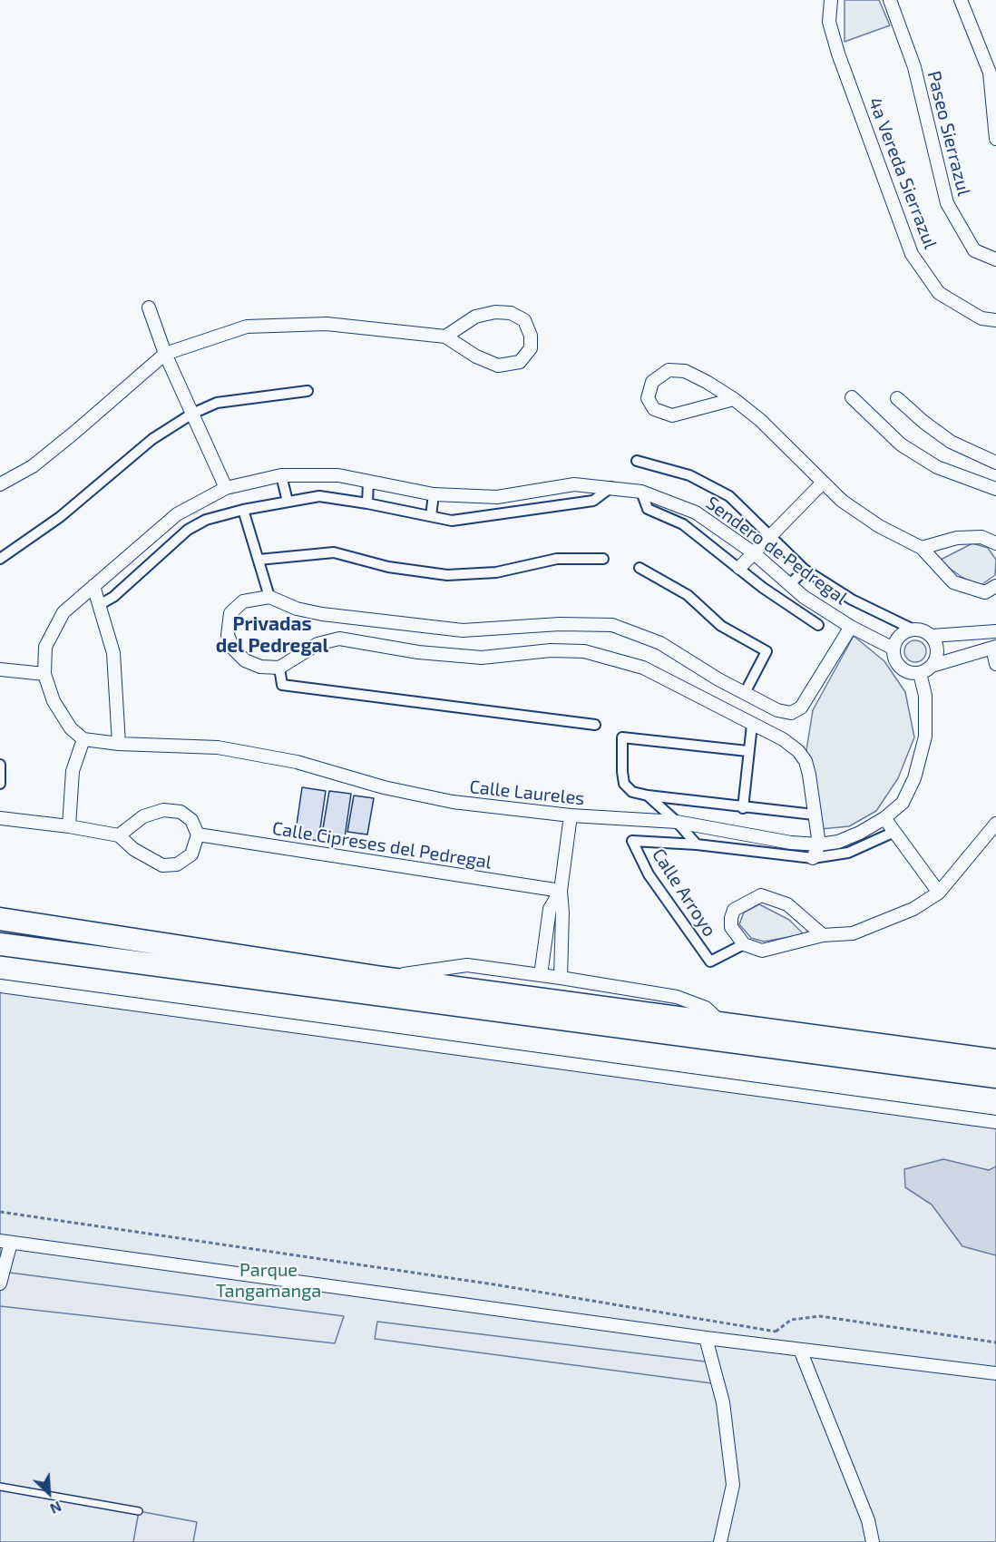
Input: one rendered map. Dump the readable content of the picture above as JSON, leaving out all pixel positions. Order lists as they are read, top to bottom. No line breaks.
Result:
{"streets":{"street":["Paseo Sierrazul","4a Vereda Sierrazul","Sendero de Pedregal","Calle Laureles","Calle Cipreses del Pedregal","Calle Arroyo"]},"crossings":[["Sendero de Pedregal","Calle Laureles"],["Calle Laureles","Calle Arroyo"]],"districts":["Privadas del Pedregal"],"parks":["Parque Tangamanga"],"north":"bottom right"}
